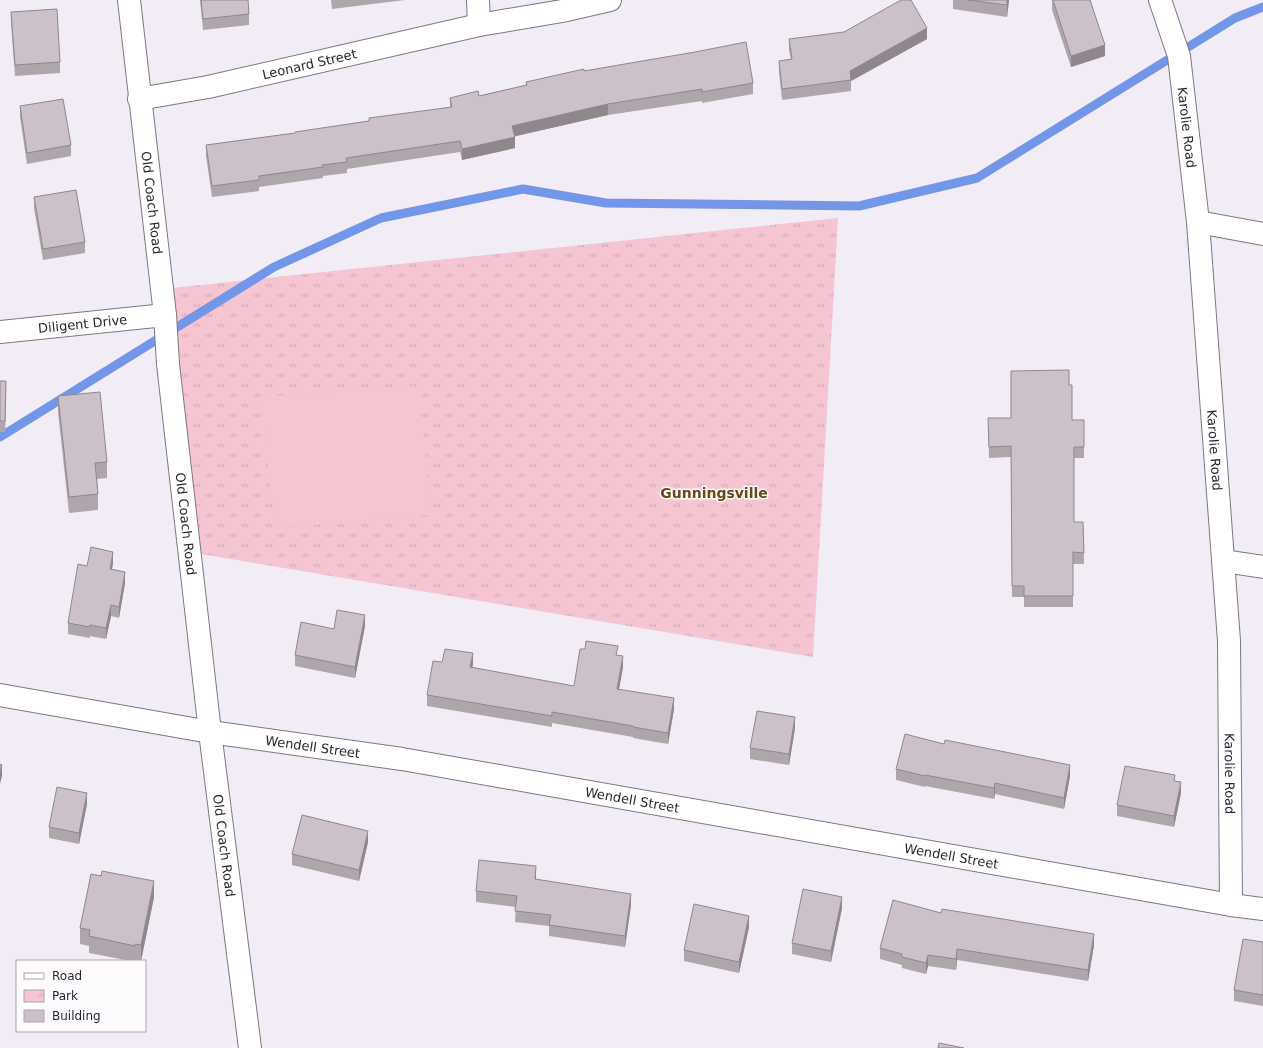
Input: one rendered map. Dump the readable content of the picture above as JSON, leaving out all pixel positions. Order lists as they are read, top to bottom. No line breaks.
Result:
{"streets":{"street":["Leonard Street","Karolie Road","Old Coach Road","Diligent Drive","Wendell Street"]},"crossings":[["Leonard Street","Old Coach Road"],["Karolie Road","Wendell Street"],["Old Coach Road","Diligent Drive"],["Old Coach Road","Wendell Street"]],"districts":["Gunningsville"],"legend":["Road","Park","Building"]}
